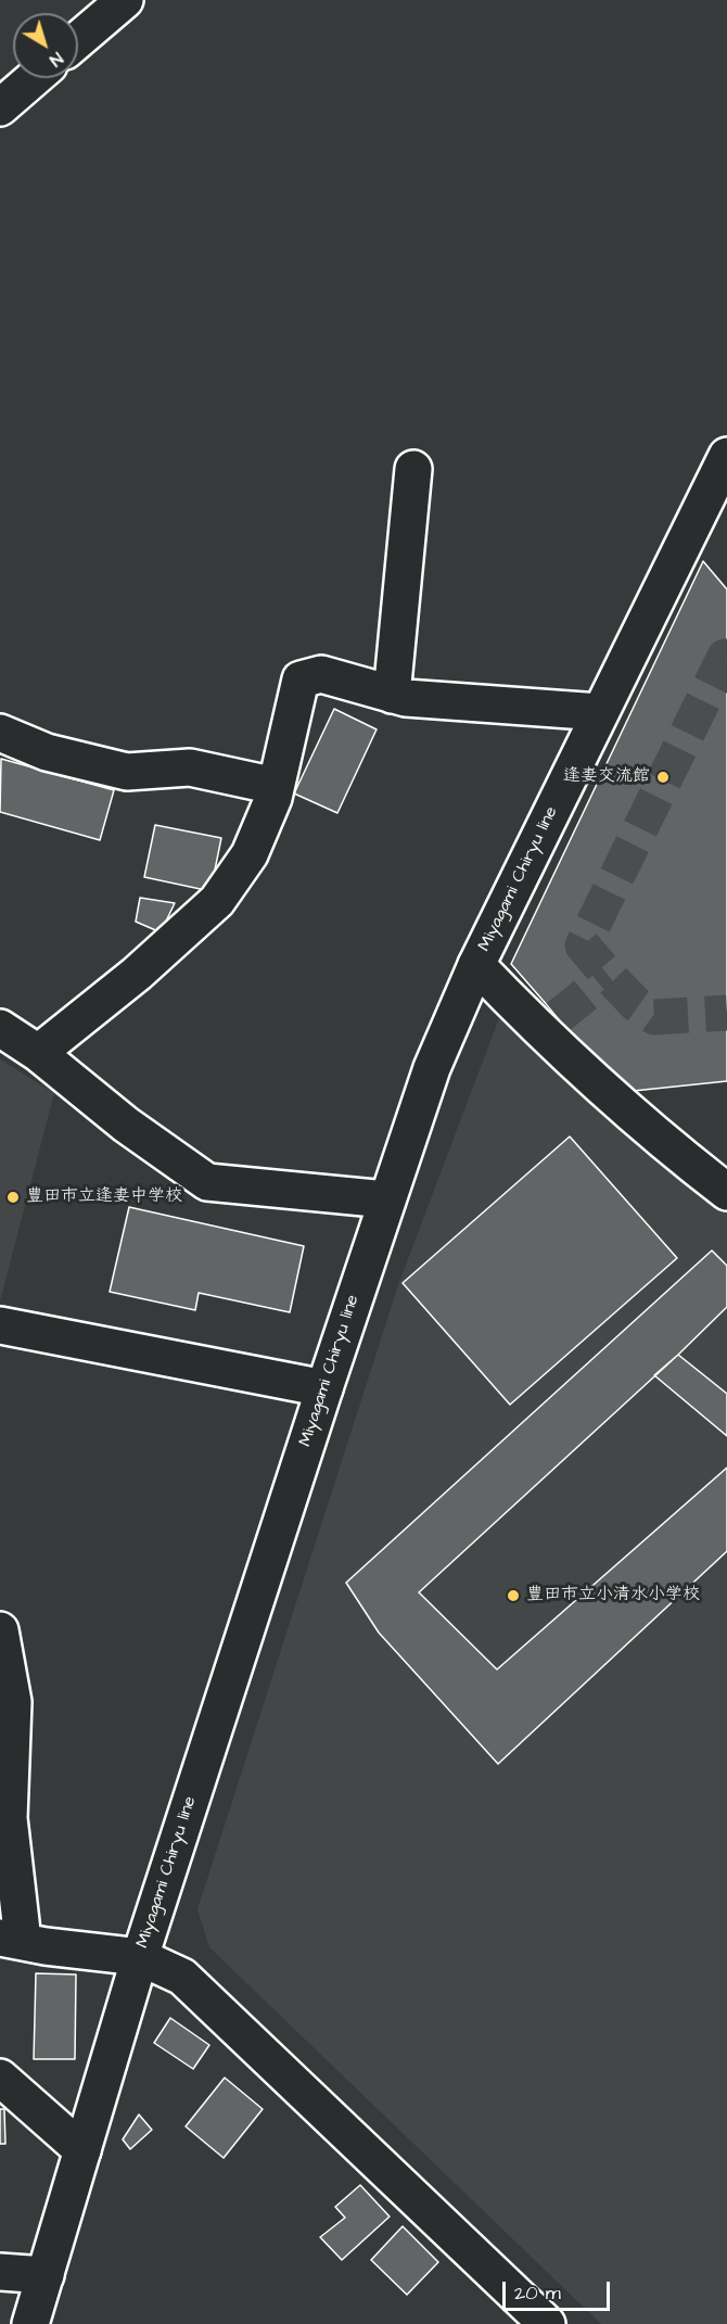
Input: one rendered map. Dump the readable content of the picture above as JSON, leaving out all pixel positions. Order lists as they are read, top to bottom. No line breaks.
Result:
{"streets":{"street":["Miyagami Chiryu line"]},"places":["逢妻交流館","豊田市立逢妻中学校","豊田市立小清水小学校"],"scale_bar":"20 m","north":"bottom right"}
